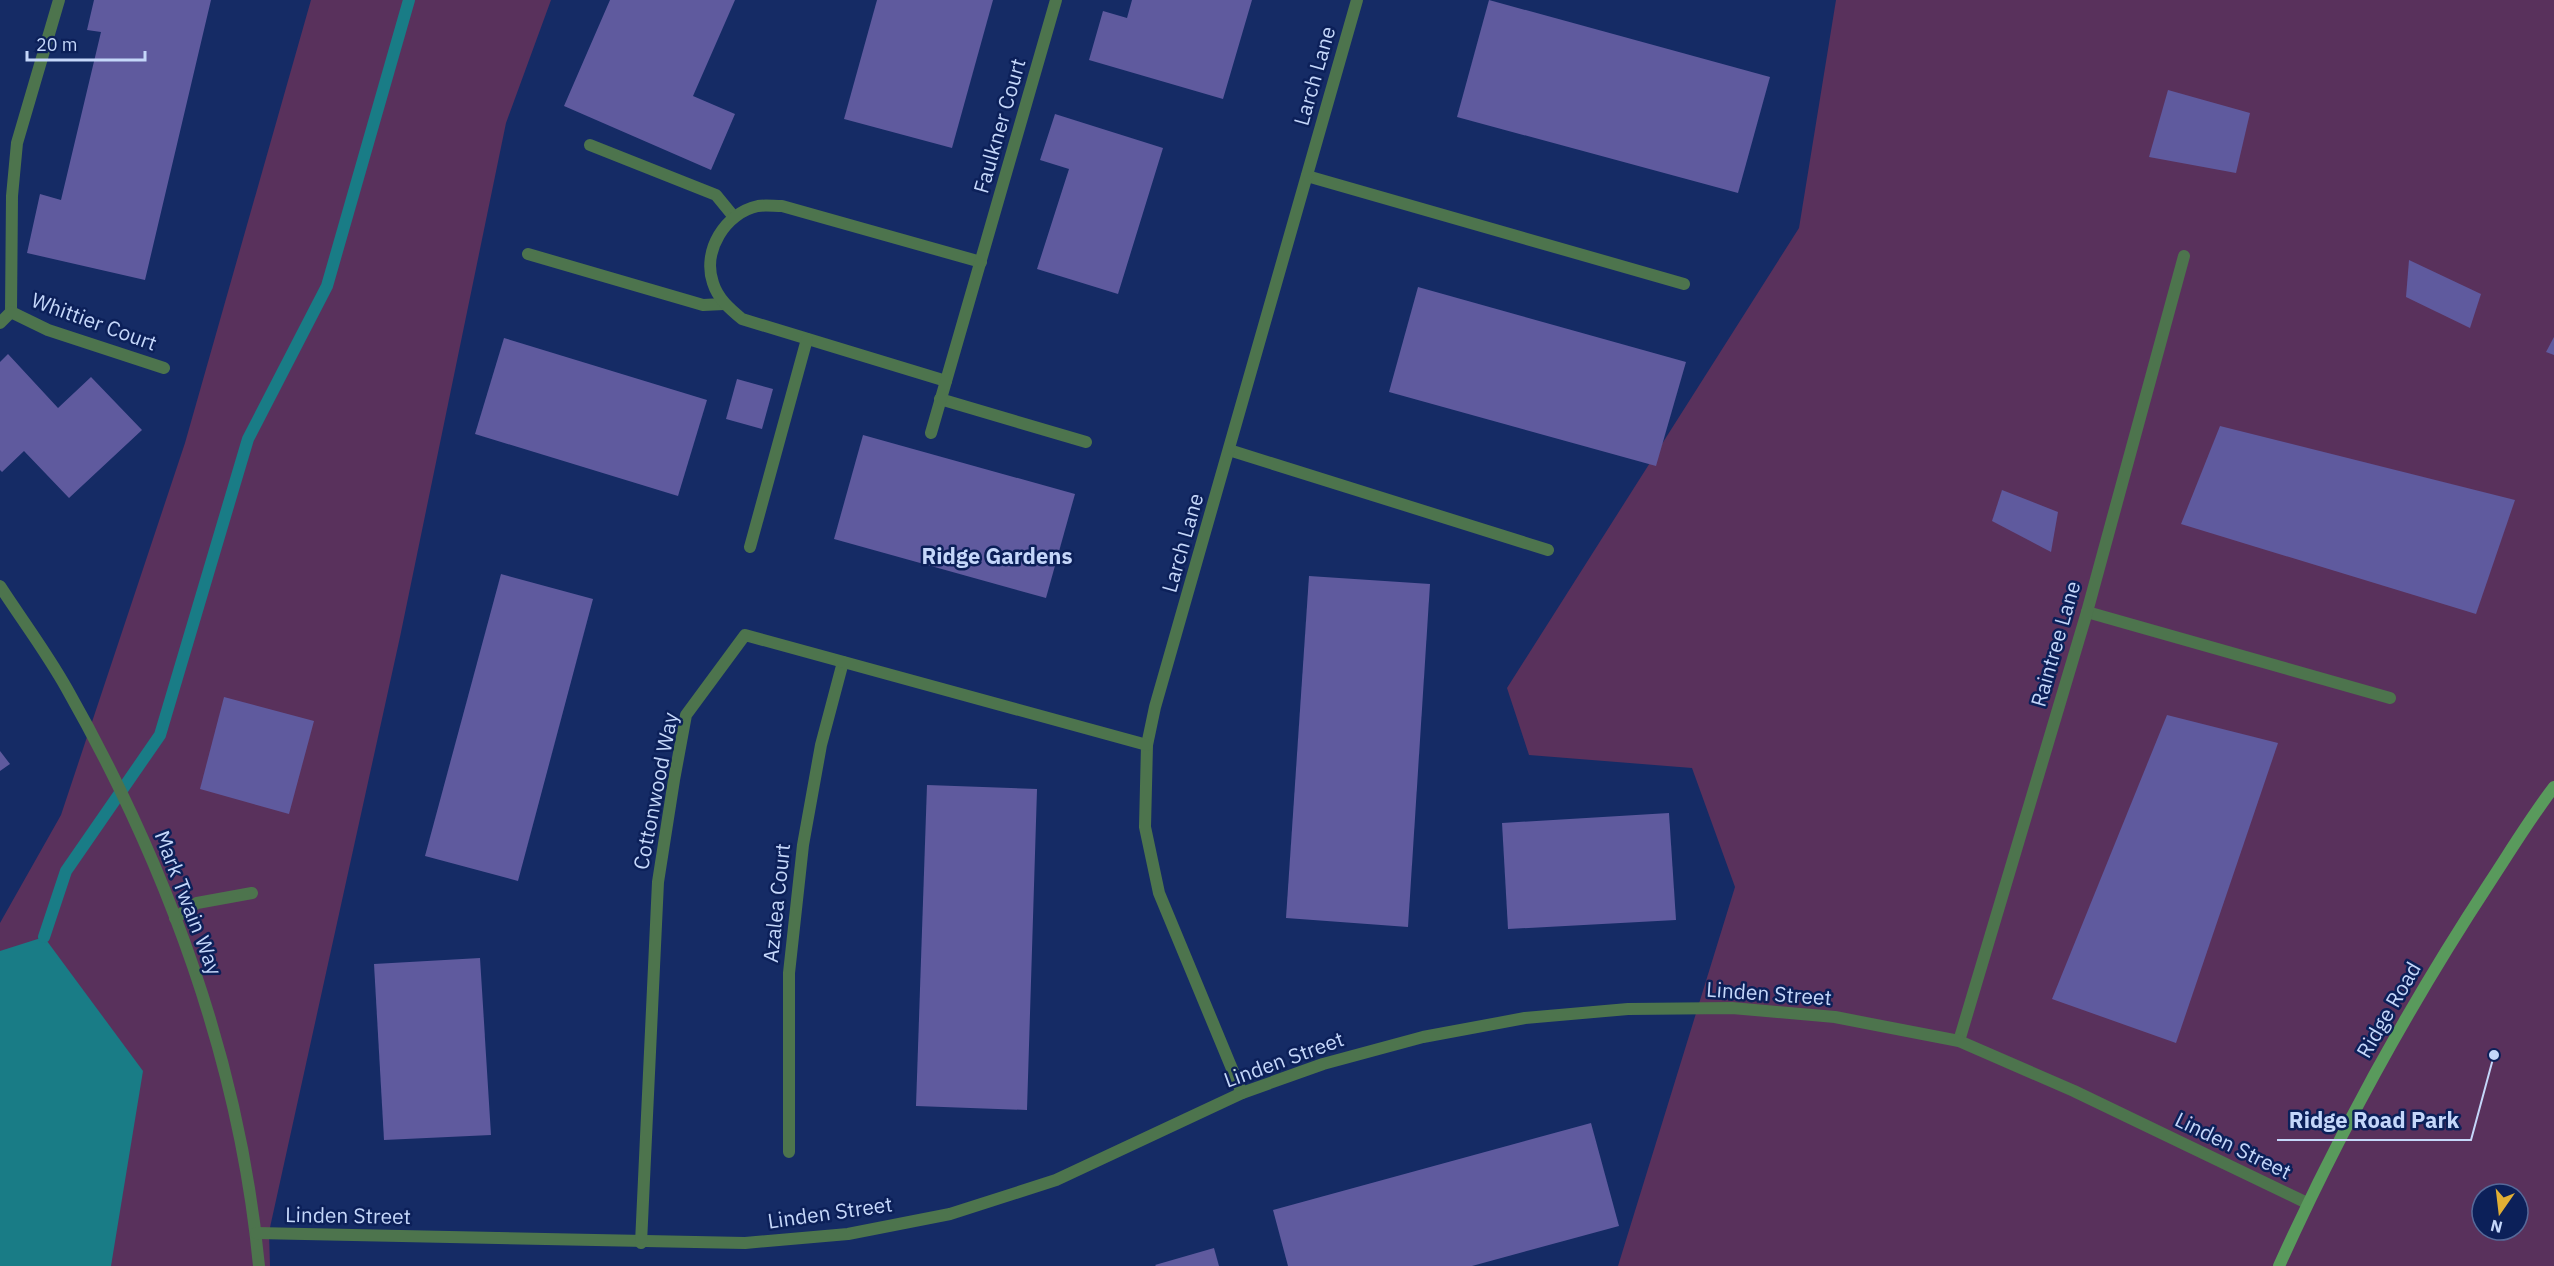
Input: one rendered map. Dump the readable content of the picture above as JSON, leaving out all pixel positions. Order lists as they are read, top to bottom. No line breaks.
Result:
{"streets":{"street":["Larch Lane","Faulkner Court","Whittier Court","Raintree Lane","Cottonwood Way","Mark Twain Way","Azalea Court","Linden Street","Ridge Road"]},"crossings":[["Larch Lane","Cottonwood Way"],["Larch Lane","Linden Street"],["Raintree Lane","Linden Street"],["Cottonwood Way","Azalea Court"],["Cottonwood Way","Linden Street"],["Mark Twain Way","Linden Street"],["Linden Street","Ridge Road"]],"districts":["Ridge Gardens"],"places":["Ridge Road Park"],"scale_bar":"20 m","north":"bottom"}
